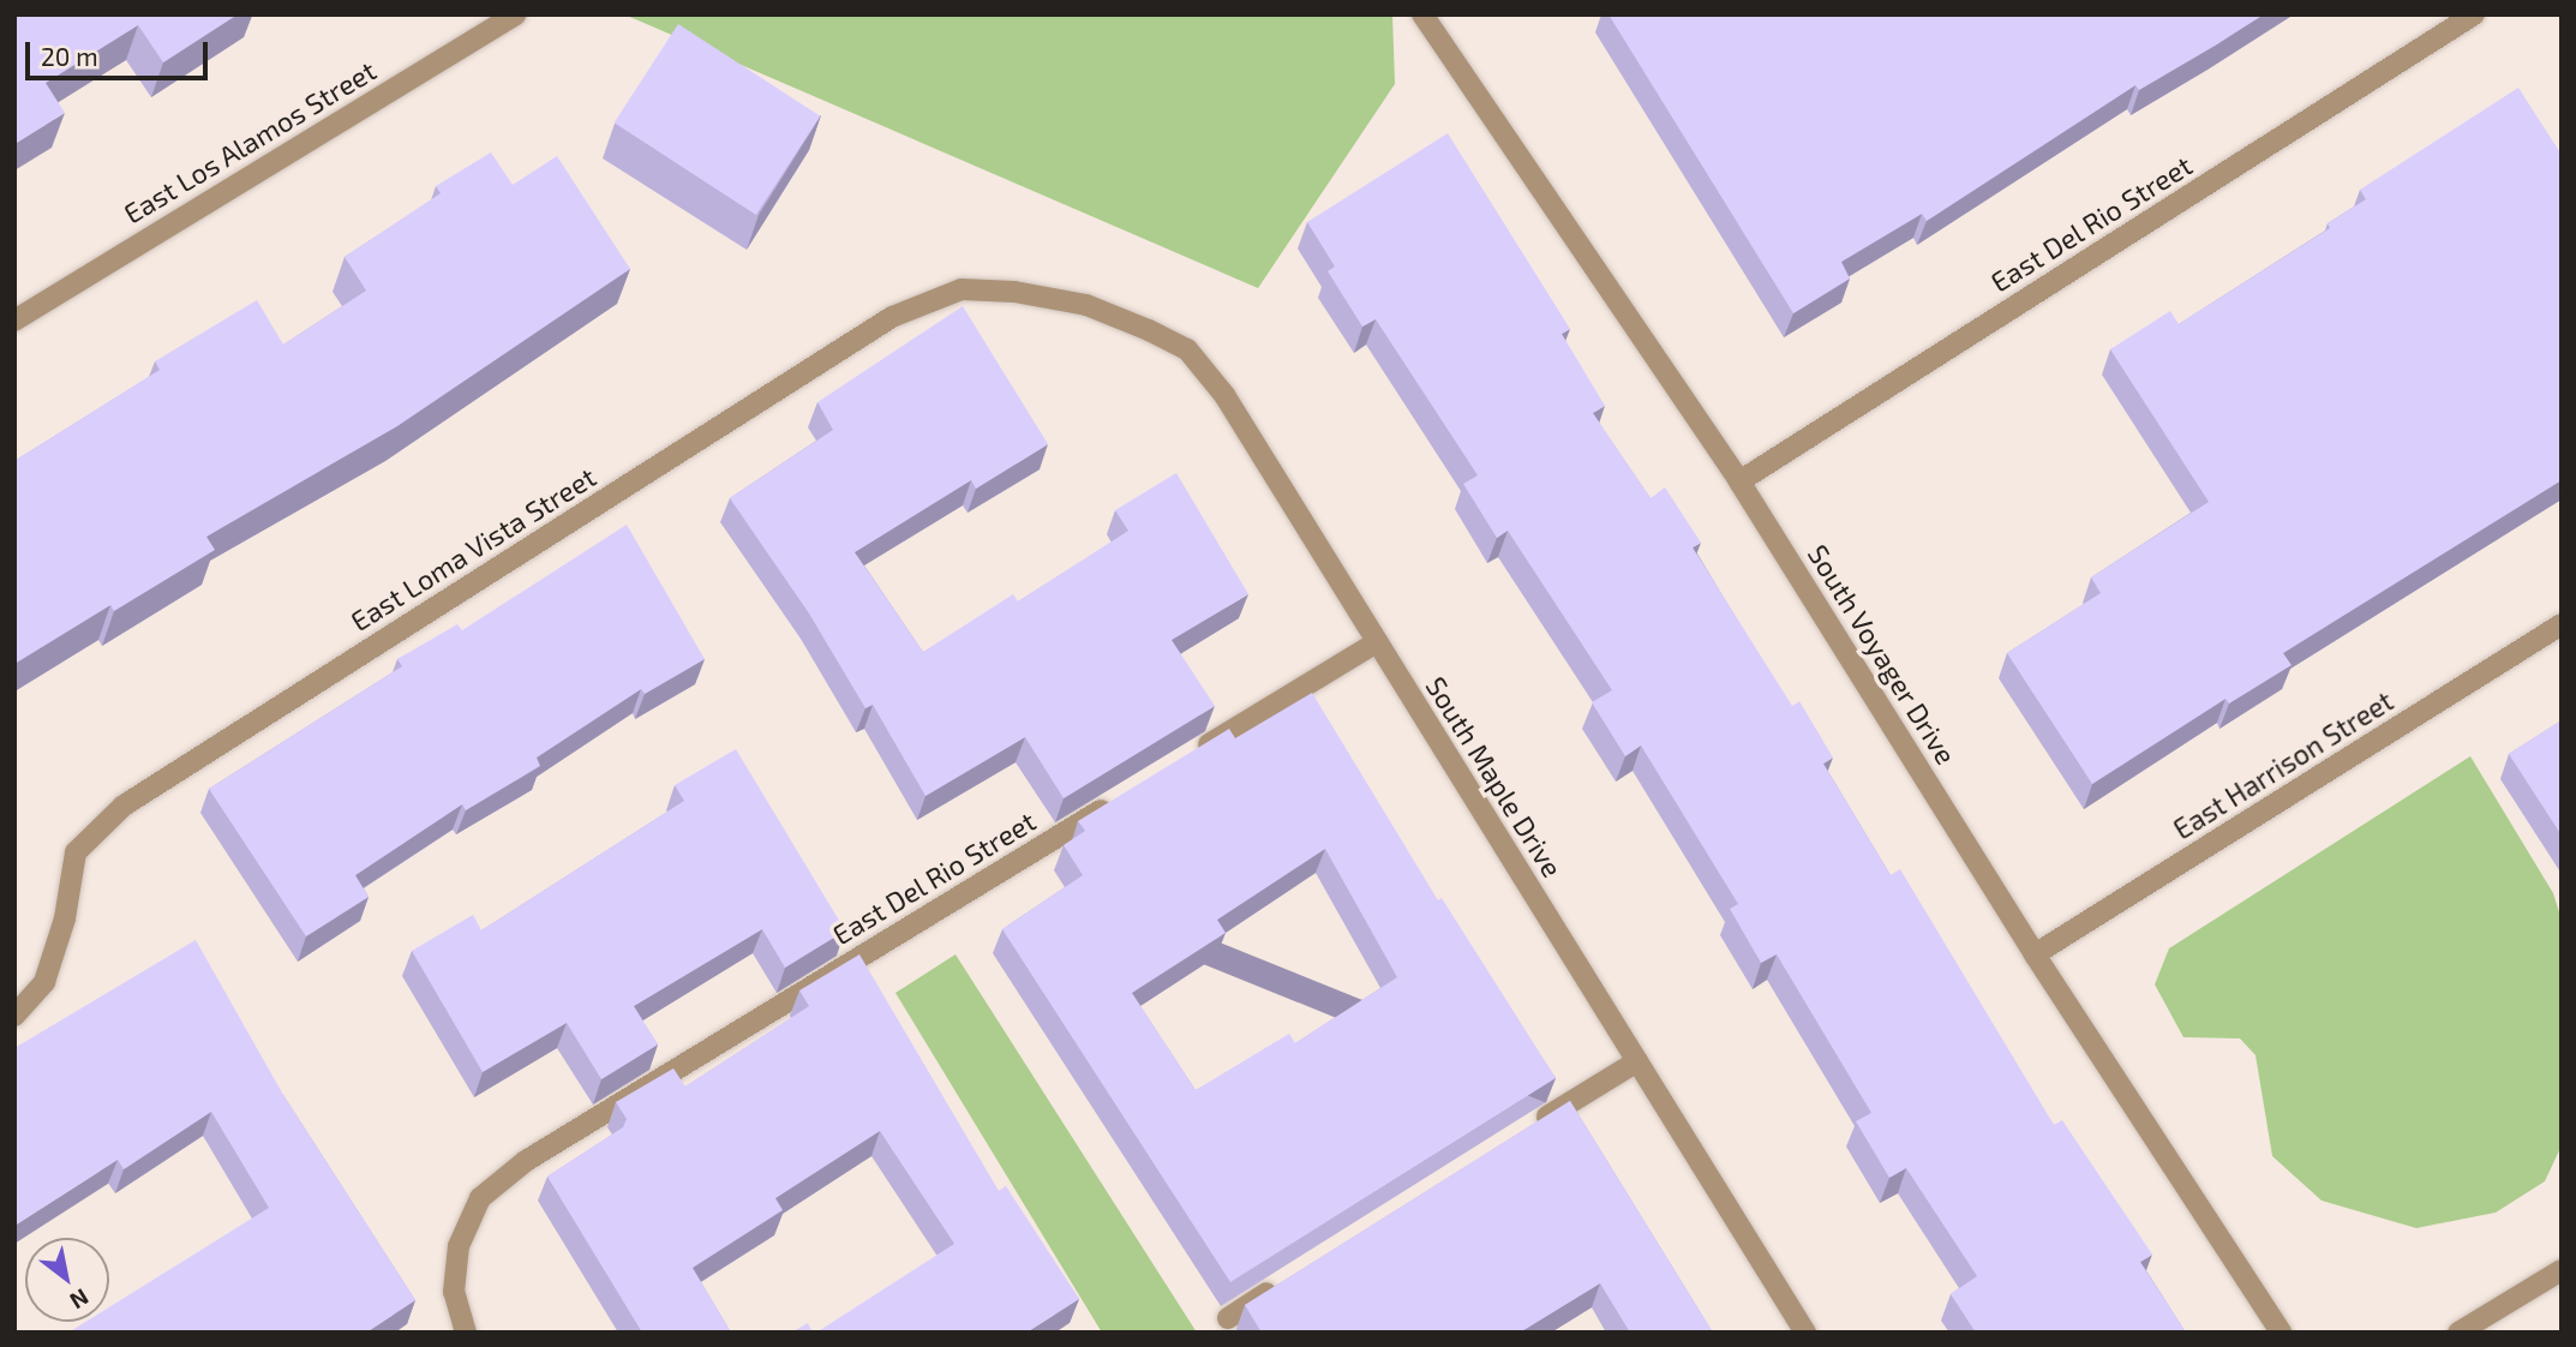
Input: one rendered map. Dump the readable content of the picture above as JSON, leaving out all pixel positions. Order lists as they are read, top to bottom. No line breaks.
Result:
{"streets":{"street":["East Los Alamos Street","East Del Rio Street","East Loma Vista Street","South Voyager Drive","East Harrison Street","South Maple Drive"]},"crossings":[["East Del Rio Street","South Voyager Drive"],["East Loma Vista Street","South Maple Drive"],["South Voyager Drive","East Harrison Street"]],"scale_bar":"20 m","north":"bottom right"}
